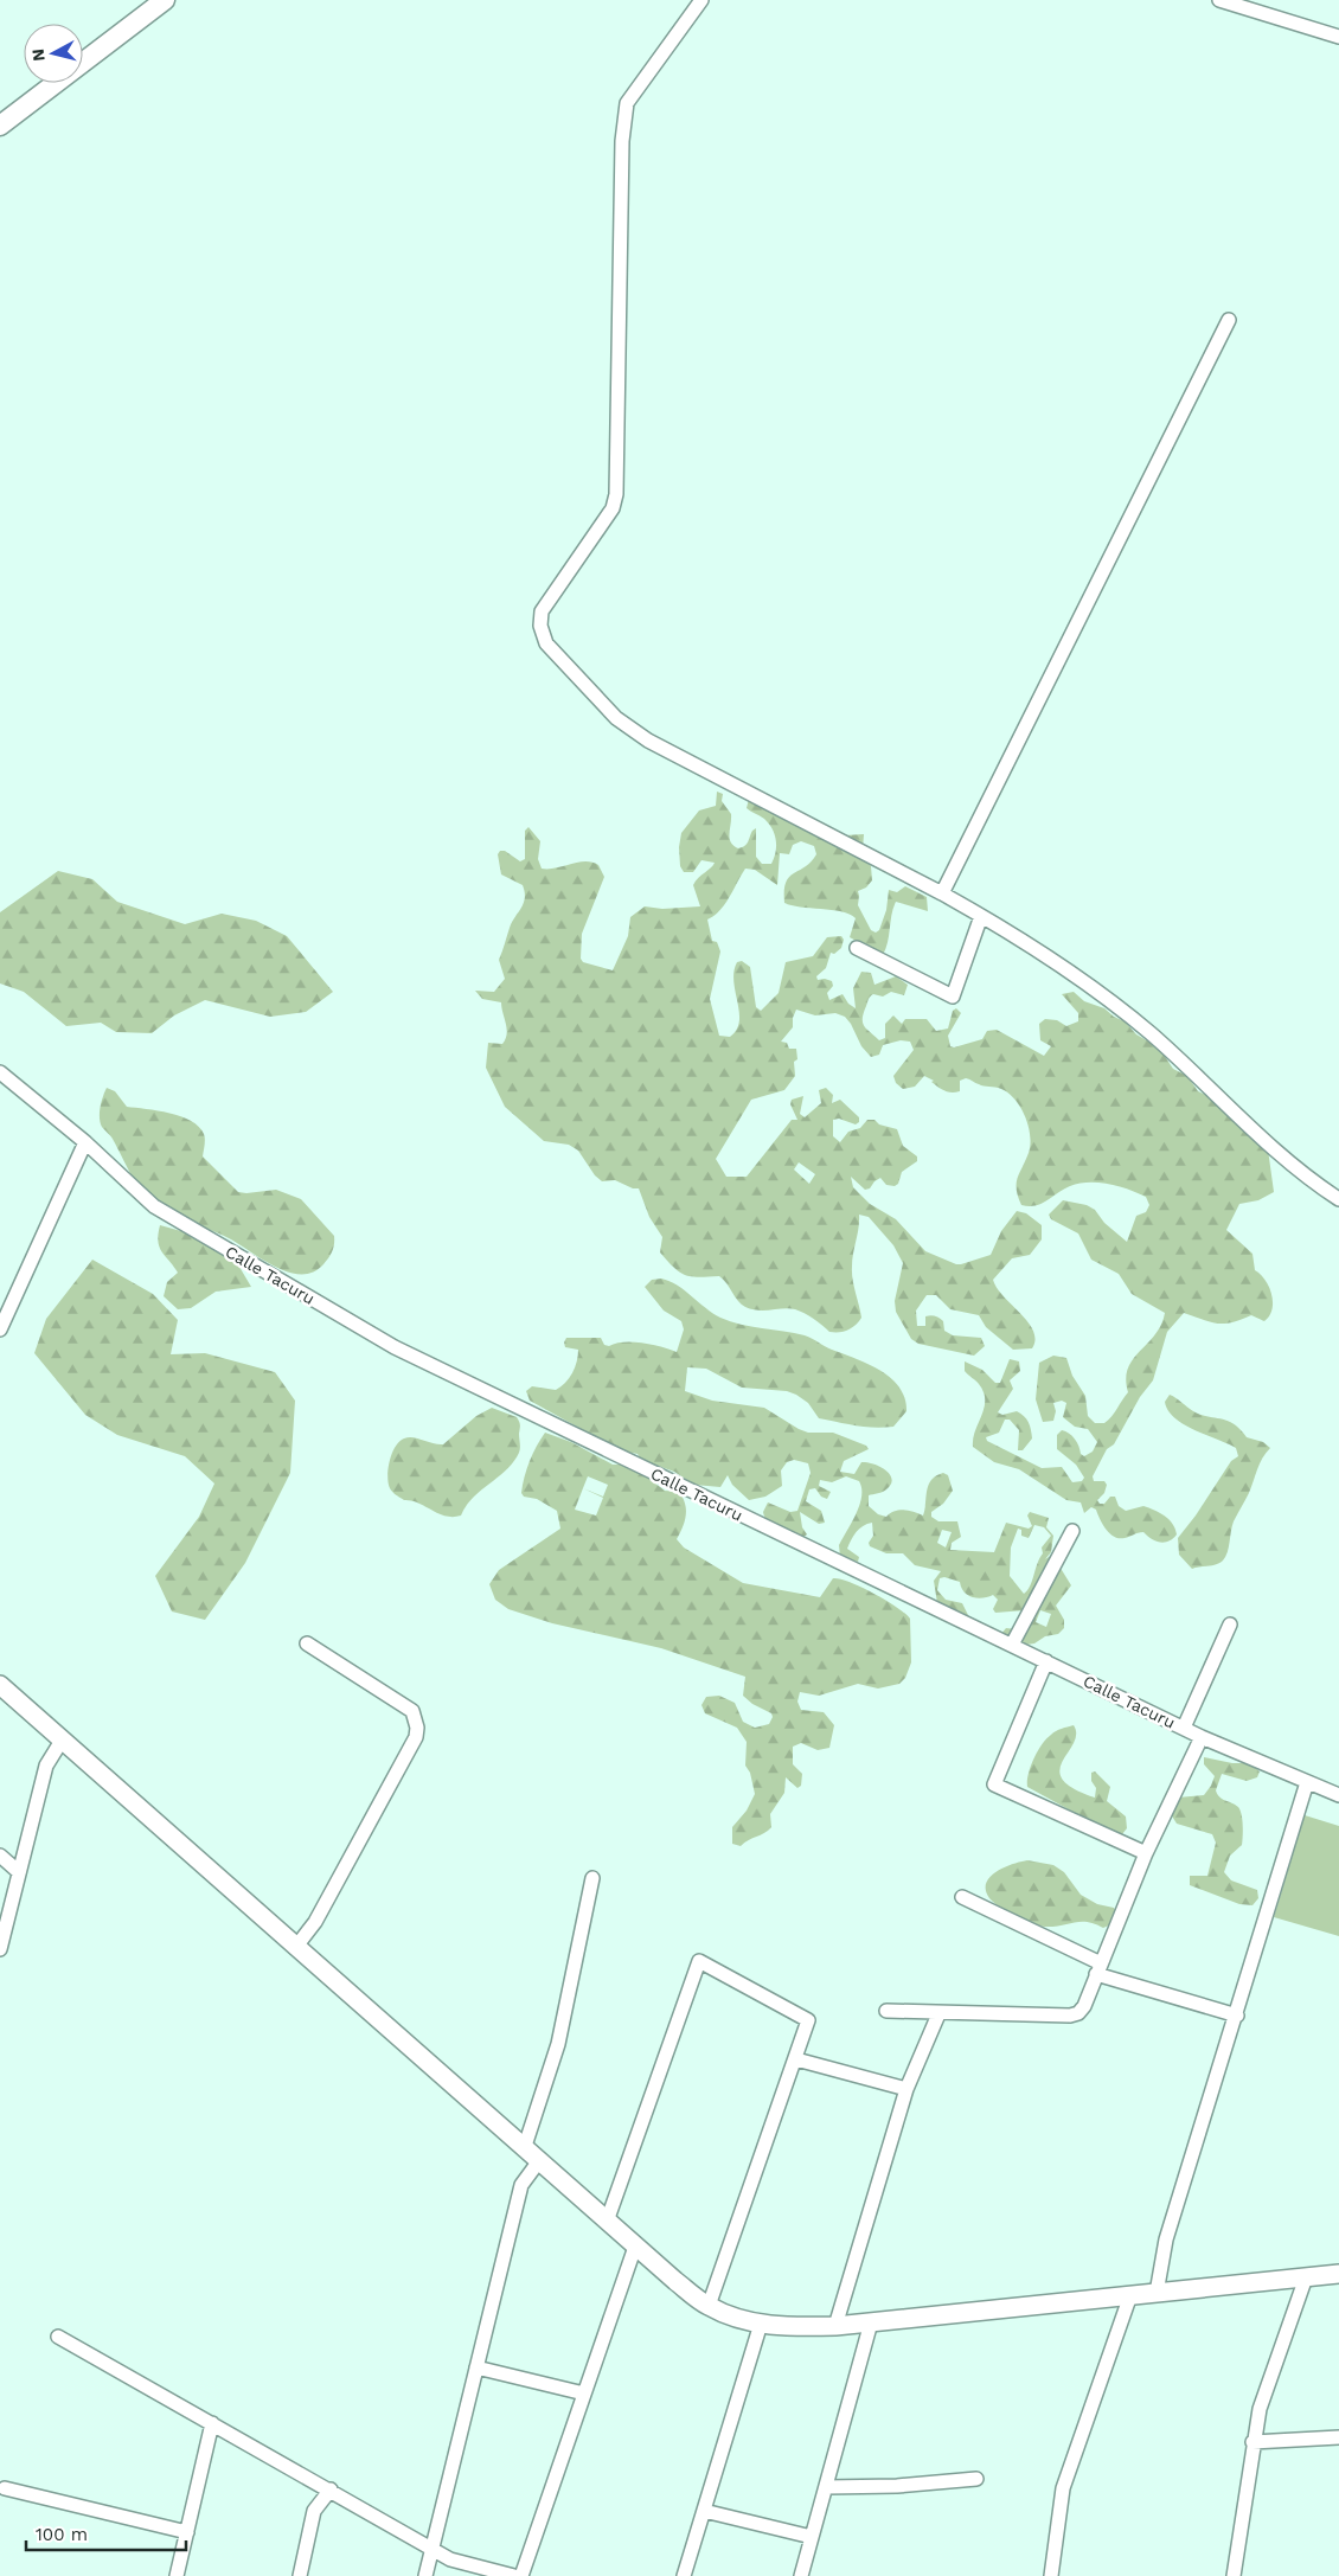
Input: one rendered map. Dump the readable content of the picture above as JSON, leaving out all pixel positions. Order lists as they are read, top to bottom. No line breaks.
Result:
{"streets":{"street":["Calle Tacuru"]},"scale_bar":"100 m","north":"left"}
